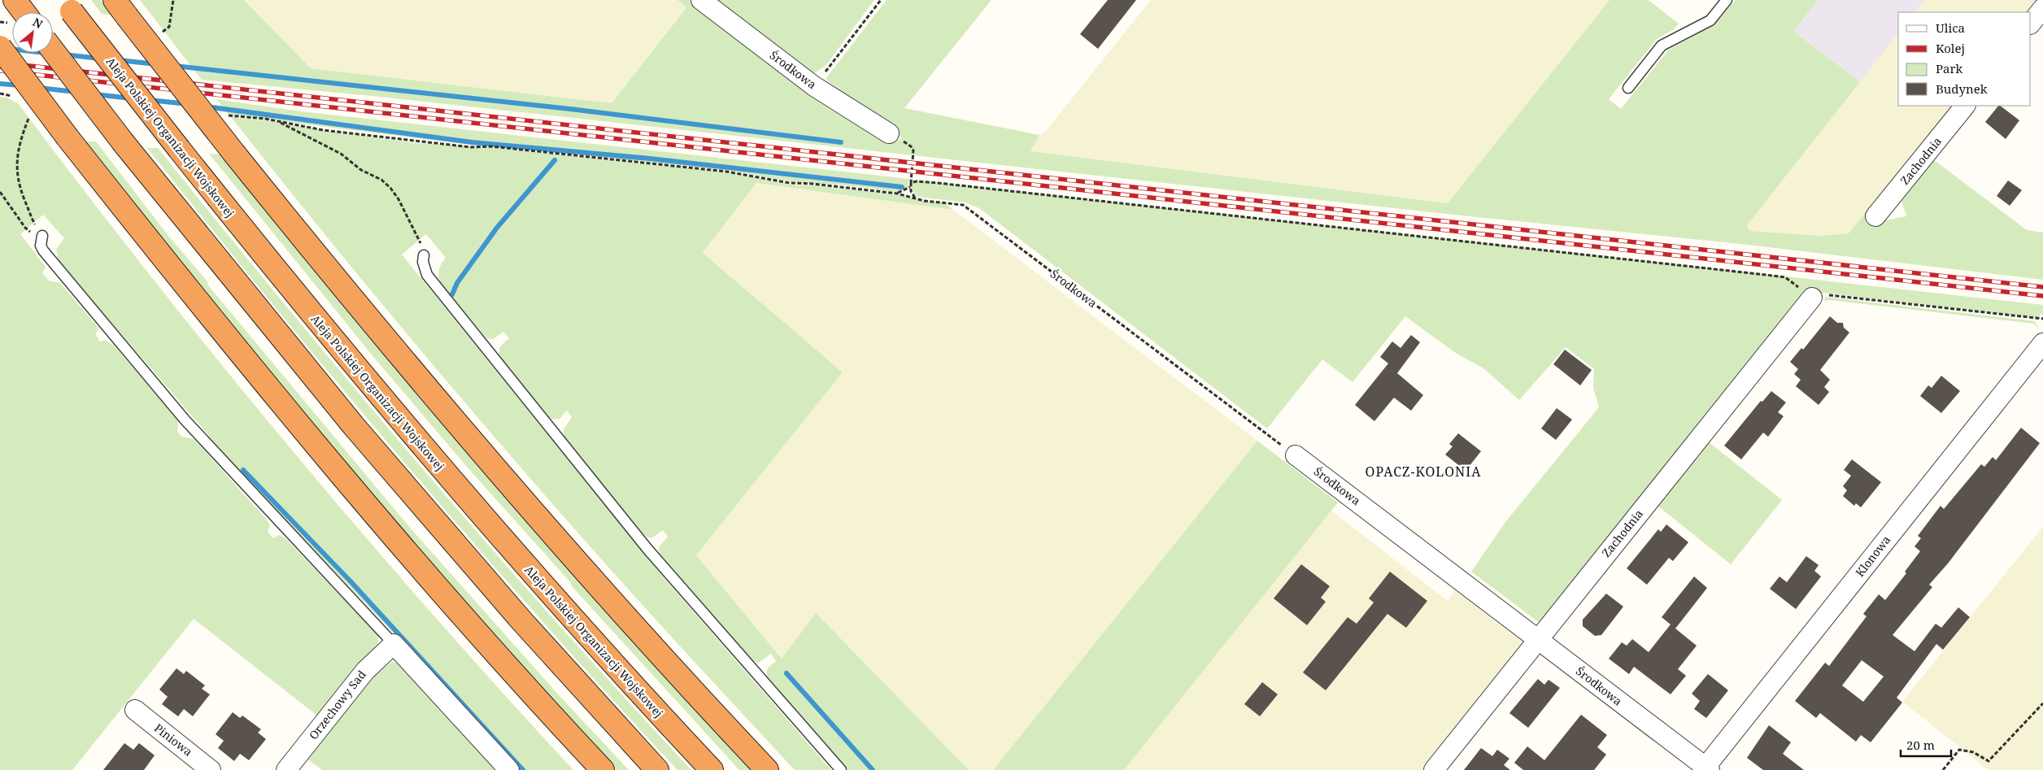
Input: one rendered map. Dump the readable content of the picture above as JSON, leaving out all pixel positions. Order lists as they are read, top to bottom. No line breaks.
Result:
{"streets":{"highway":["Aleja Polskiej Organizacji Wojskowej"],"street":["Środkowa","Zachodnia","Klonowa","Orzechowy Sad","Piniowa"]},"crossings":[["Środkowa","Zachodnia"],["Środkowa","Klonowa"]],"districts":["OPACZ-KOLONIA"],"legend":["Ulica","Kolej","Park","Budynek"],"scale_bar":"20 m","north":"top right"}
